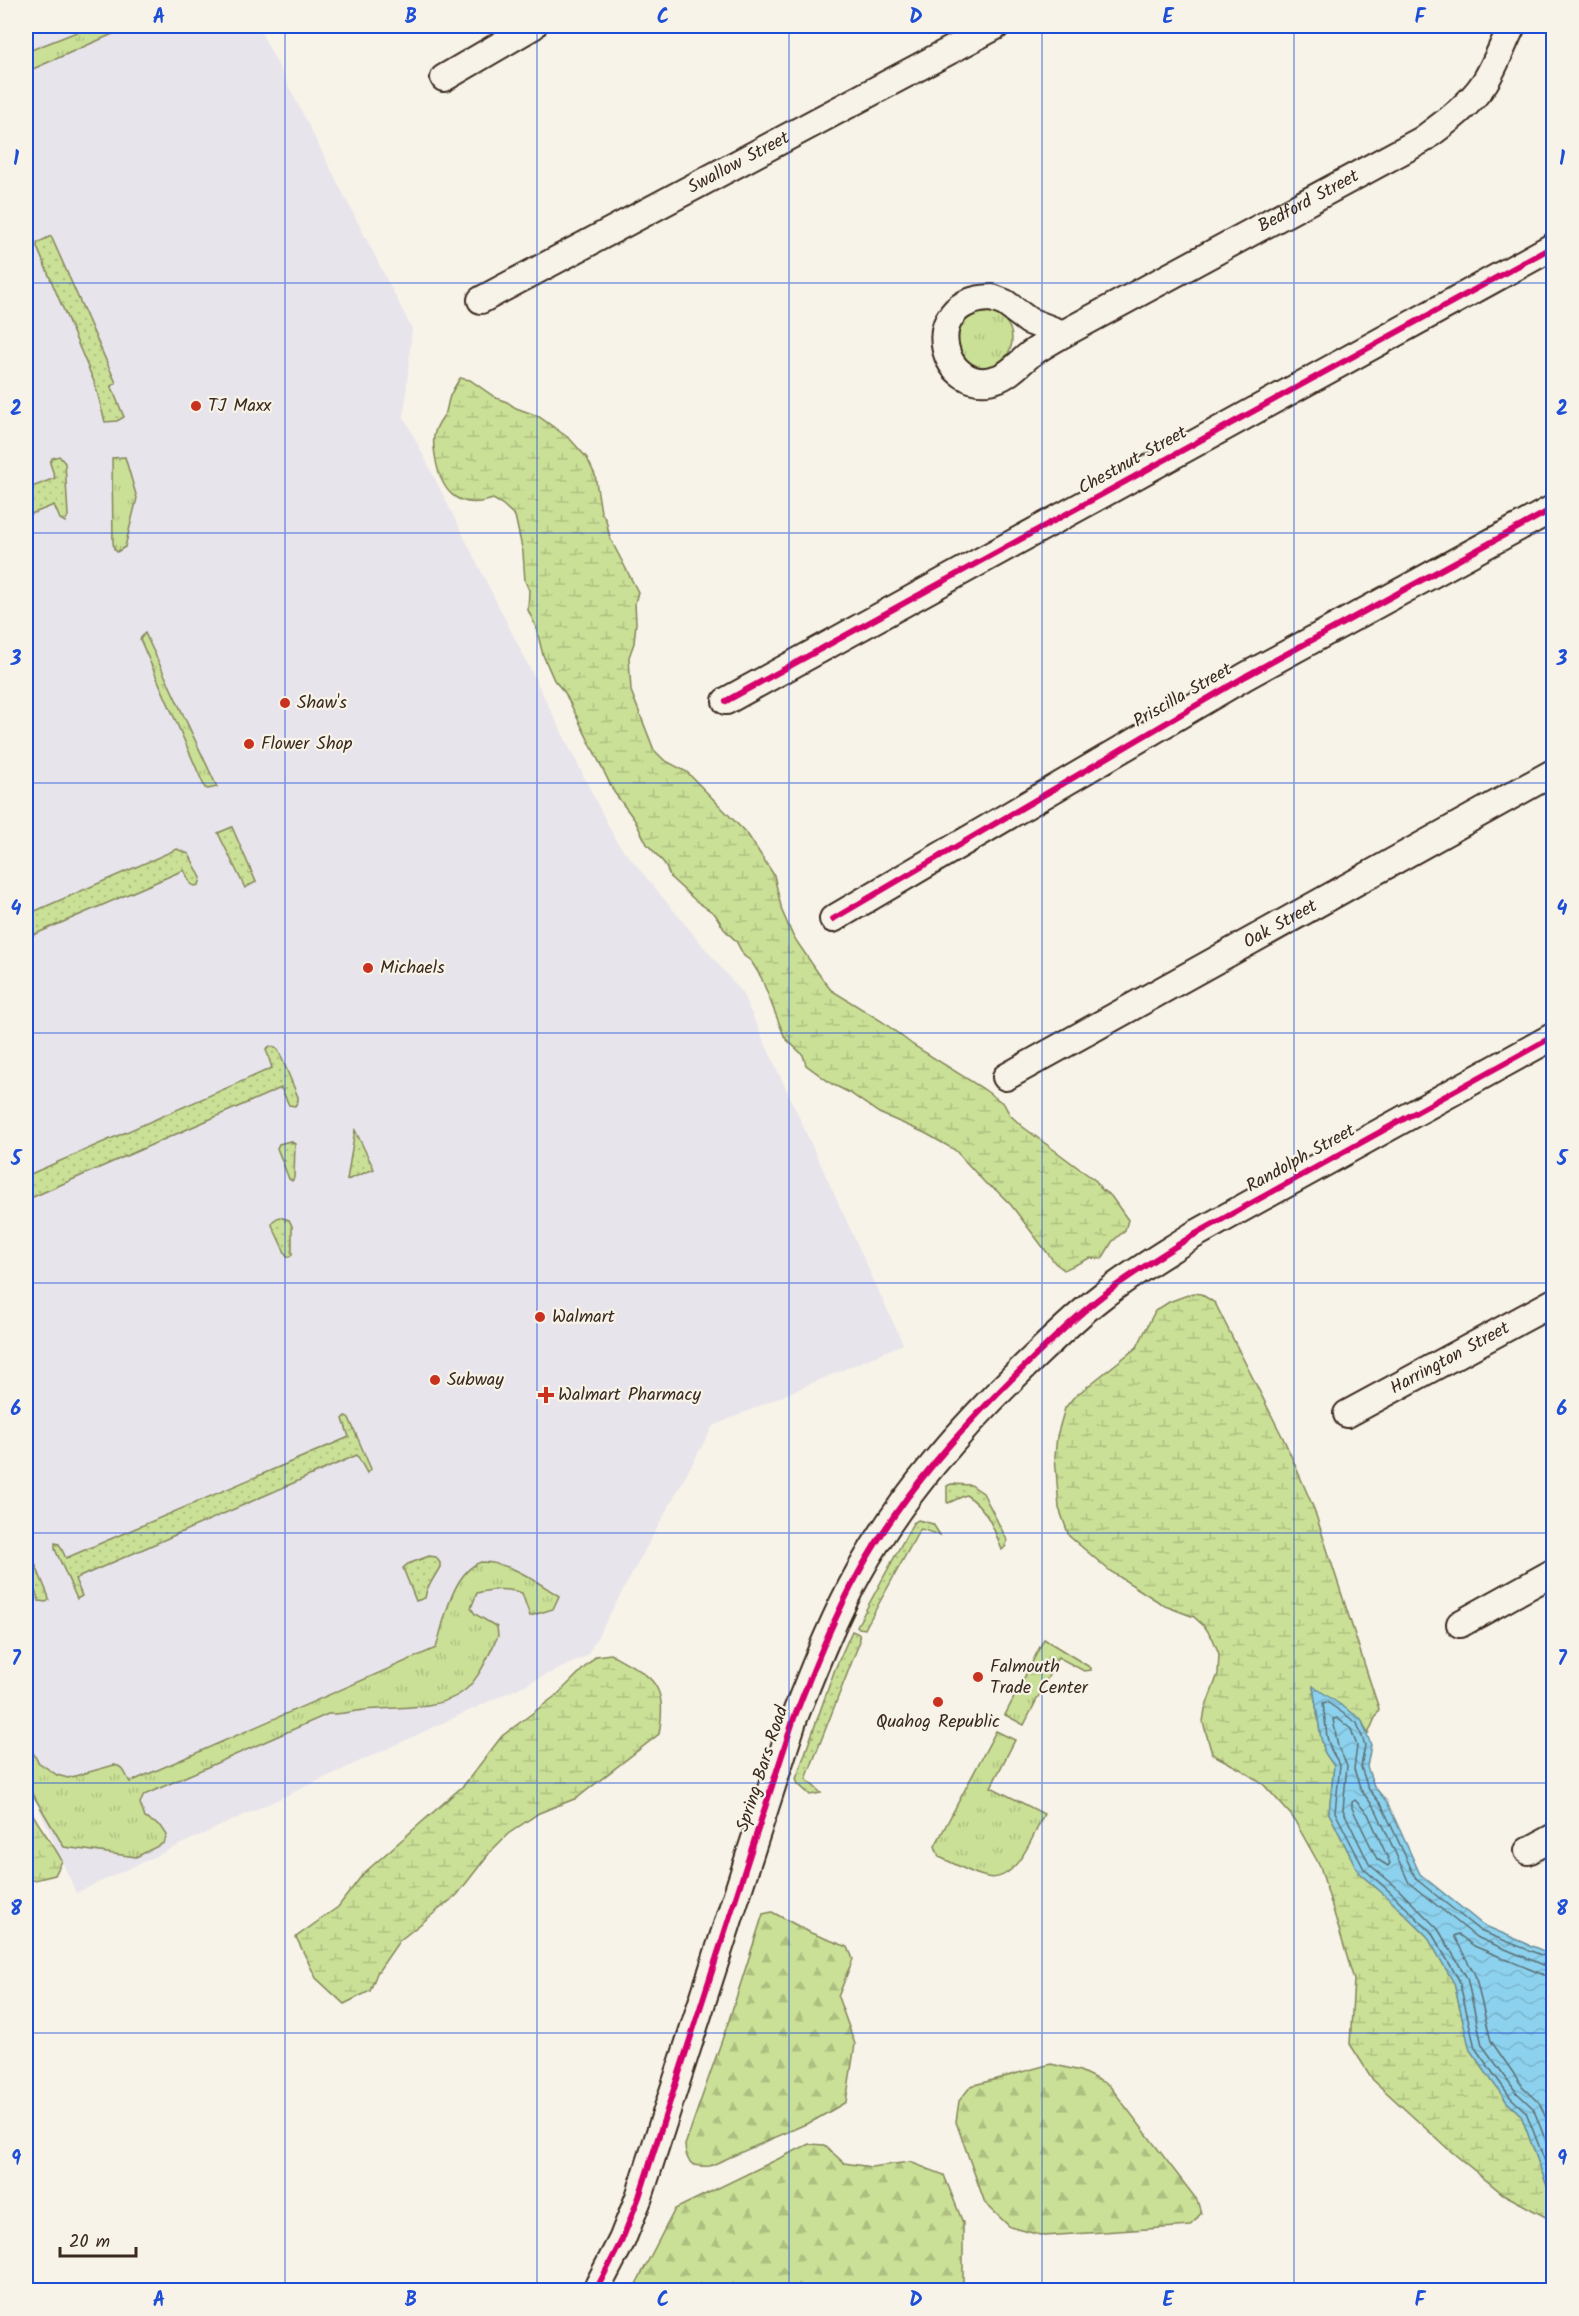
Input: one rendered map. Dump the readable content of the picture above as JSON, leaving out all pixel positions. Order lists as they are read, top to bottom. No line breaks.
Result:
{"streets":{"street":["Swallow Street","Bedford Street","Chestnut Street","Priscilla Street","Oak Street","Randolph Street","Harrington Street","Spring Bars Road"]},"crossings":[["Randolph Street","Spring Bars Road"]],"places":{"other":["TJ Maxx","Shaw's","Flower Shop","Michaels","Walmart","Subway","Falmouth Trade Center","Quahog Republic"],"health":["Walmart Pharmacy"]},"scale_bar":"20 m","grid":{"columns":["A","B","C","D","E","F"],"rows":["1","2","3","4","5","6","7","8","9"]}}
